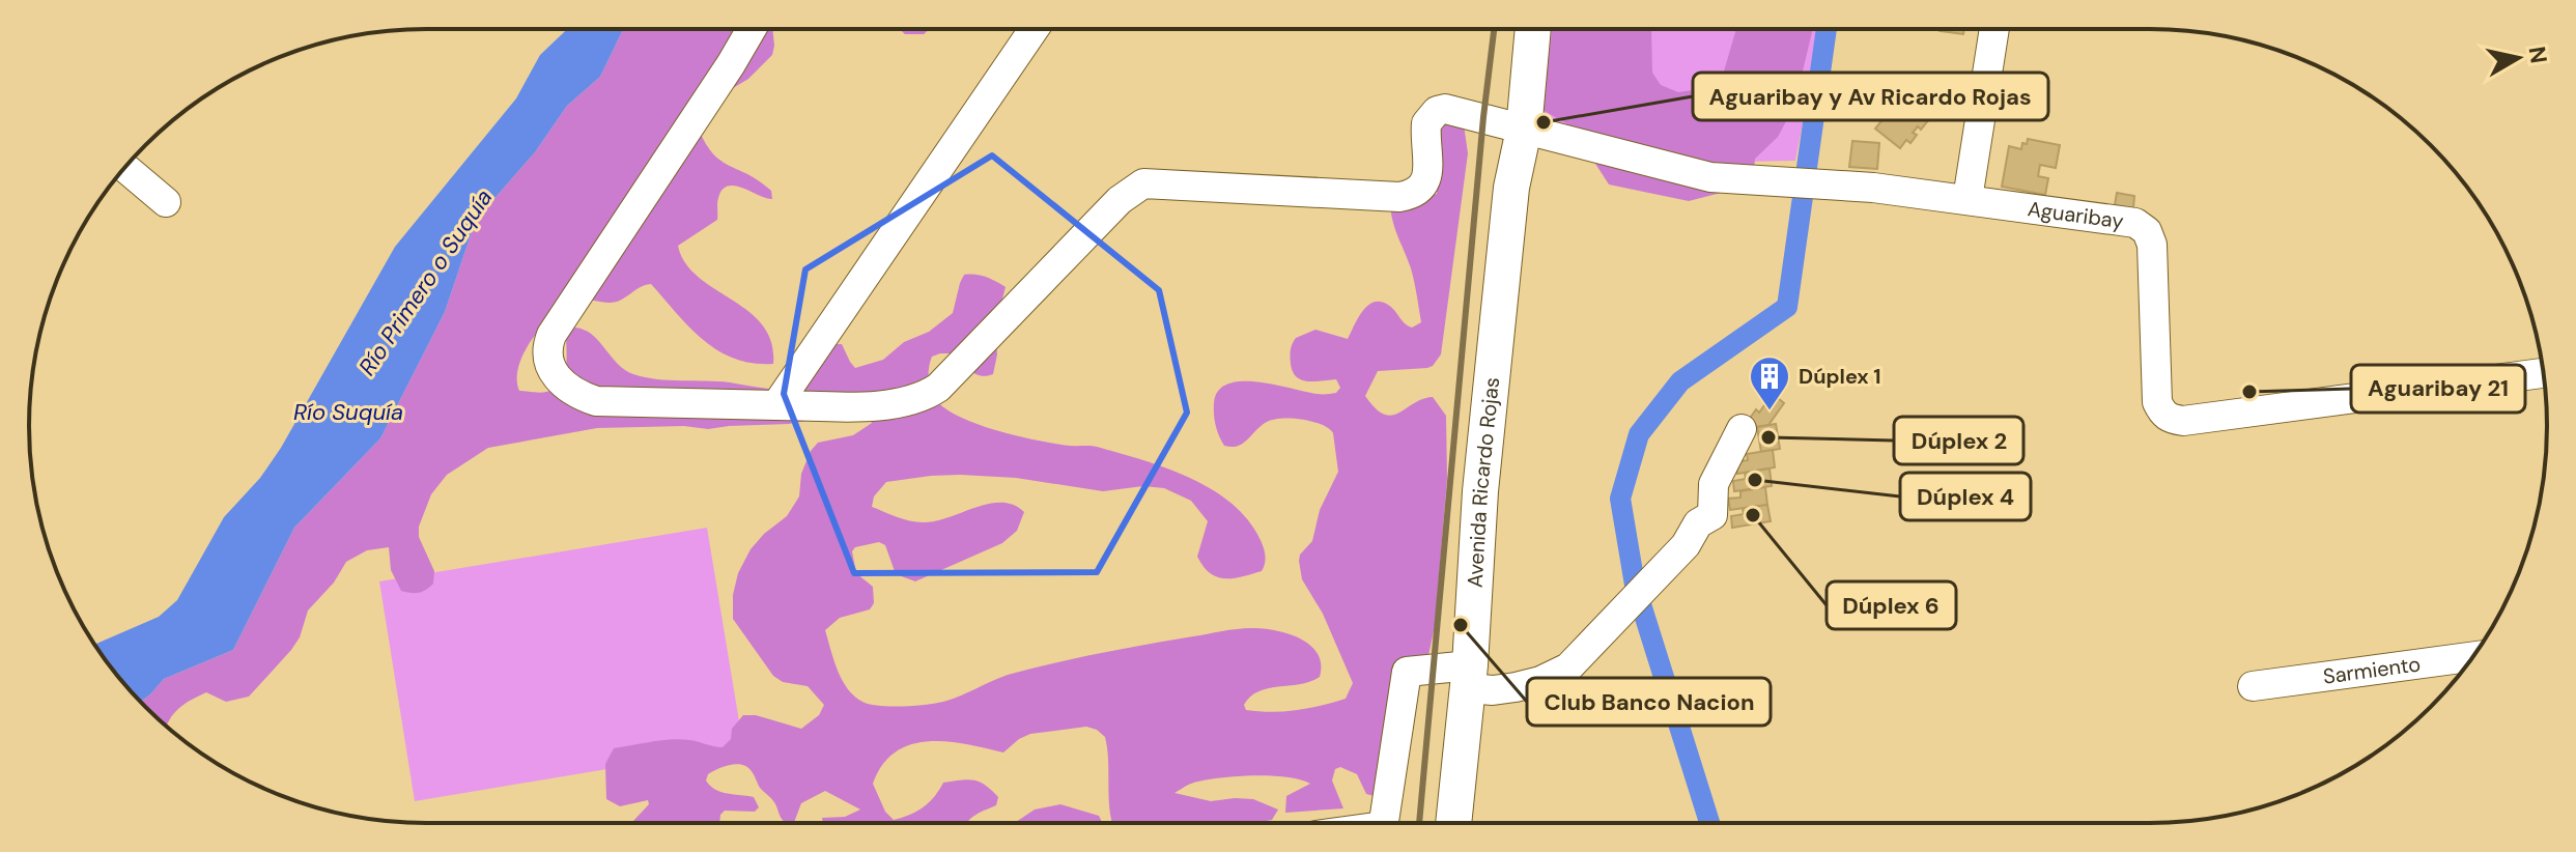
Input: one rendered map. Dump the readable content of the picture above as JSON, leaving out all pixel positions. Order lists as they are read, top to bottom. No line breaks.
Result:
{"streets":{"main road":["Avenida Ricardo Rojas"],"street":["Aguaribay","Sarmiento"]},"crossings":[["Aguaribay","Avenida Ricardo Rojas"]],"water":["Río Primero o Suquía","Río Suquía"],"places":{"other":["Aguaribay y Av Ricardo Rojas","Aguaribay 21","Dúplex 2","Dúplex 4","Dúplex 6","Club Banco Nacion"],"building":["Dúplex 1"]},"north":"right"}
